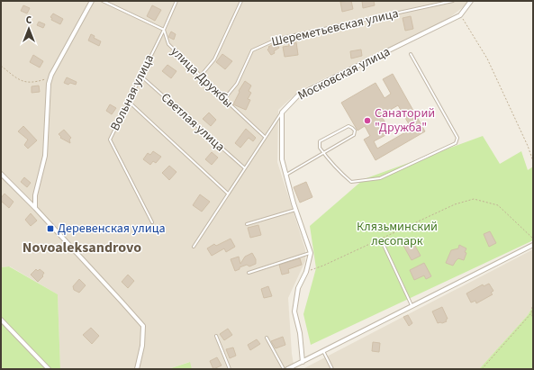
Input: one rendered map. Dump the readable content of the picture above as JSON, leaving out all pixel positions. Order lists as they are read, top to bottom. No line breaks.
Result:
{"streets":{"street":["Московская улица"],"lane":["Шереметьевская улица","улица Дружбы","Вольная улица","Светлая улица"]},"crossings":[["Шереметьевская улица","улица Дружбы"],["Московская улица","улица Дружбы"],["Московская улица","Светлая улица"],["улица Дружбы","Вольная улица"],["Вольная улица","Светлая улица"]],"districts":["Novoaleksandrovo"],"parks":["Клязьминский лесопарк"],"places":{"other":["Санаторий \"Дружба\""],"transit":["Деревенская улица"]},"north":"top"}
